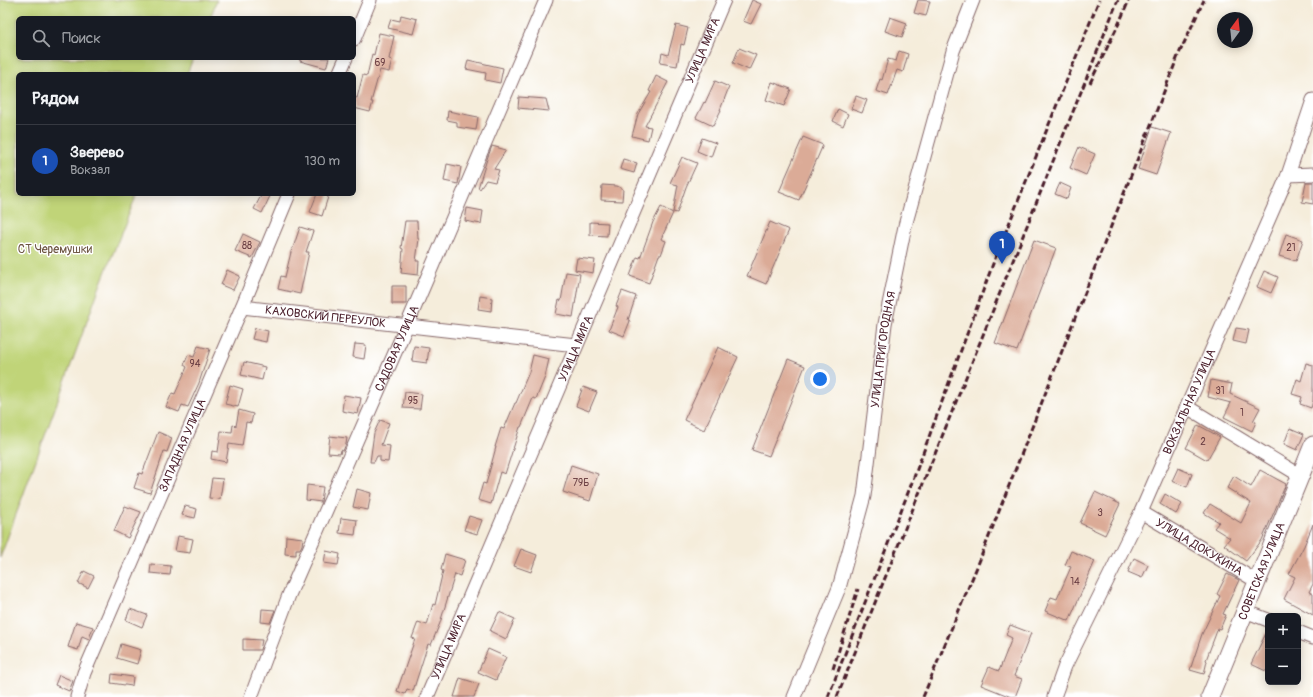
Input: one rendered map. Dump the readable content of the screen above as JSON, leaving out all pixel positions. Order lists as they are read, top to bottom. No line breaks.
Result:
{"streets":{"main road":["СОВЕТСКАЯ УЛИЦА"],"street":["УЛИЦА МИРА","КАХОВСКИЙ ПЕРЕУЛОК","САДОВАЯ УЛИЦА","УЛИЦА ПРИГОРОДНАЯ","ВОКЗАЛЬНАЯ УЛИЦА","ЗАПАДНАЯ УЛИЦА","УЛИЦА ДОКУКИНА"]},"crossings":[["УЛИЦА МИРА","КАХОВСКИЙ ПЕРЕУЛОК"],["КАХОВСКИЙ ПЕРЕУЛОК","САДОВАЯ УЛИЦА"],["КАХОВСКИЙ ПЕРЕУЛОК","ЗАПАДНАЯ УЛИЦА"],["ВОКЗАЛЬНАЯ УЛИЦА","УЛИЦА ДОКУКИНА"],["УЛИЦА ДОКУКИНА","СОВЕТСКАЯ УЛИЦА"]],"parks":["СТ Черемушки"],"house_numbers":["69","88","21","94","31","95","1","2","79Б","3","14"],"north":"top","page":{"search":"Поиск","heading":"Рядом","list":[{"mark":"1","name":"Зверево","note":"Вокзал","value":"130 m"}],"pins":"1","map_buttons":["+","−"]}}
